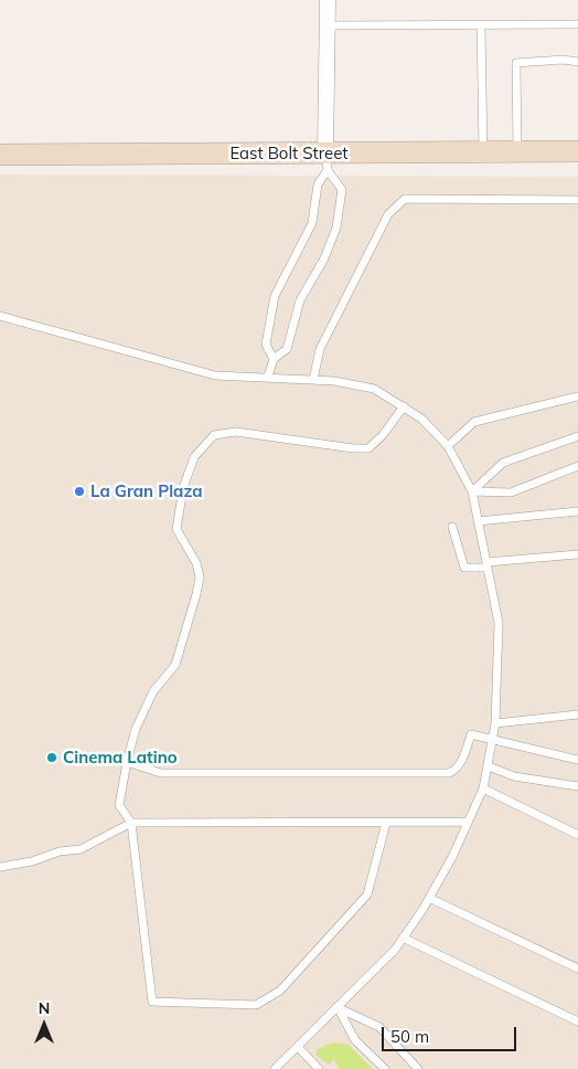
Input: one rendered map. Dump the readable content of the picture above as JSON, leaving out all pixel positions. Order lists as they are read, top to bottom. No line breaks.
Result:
{"streets":{"street":["East Bolt Street"]},"places":["La Gran Plaza","Cinema Latino"],"scale_bar":"50 m","north":"top"}
